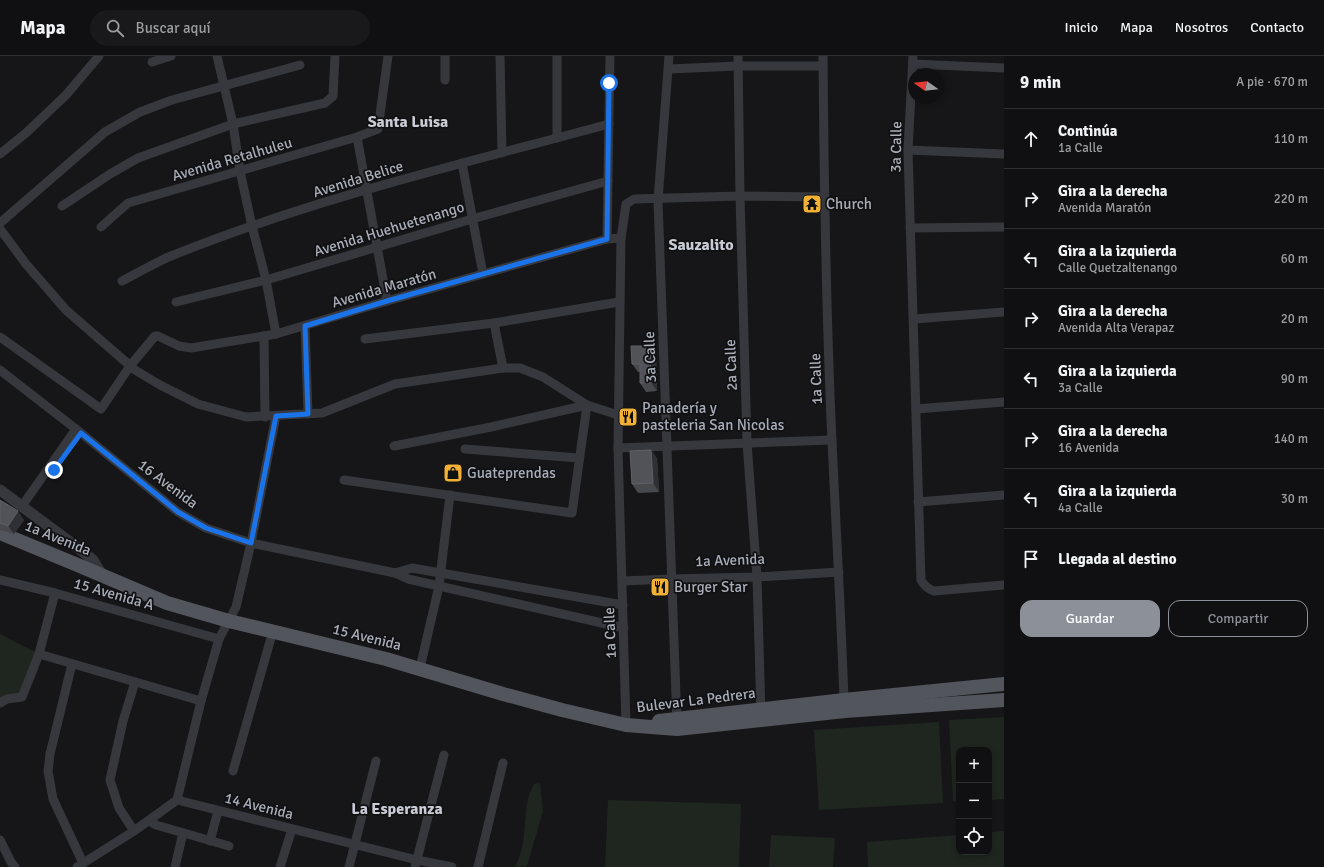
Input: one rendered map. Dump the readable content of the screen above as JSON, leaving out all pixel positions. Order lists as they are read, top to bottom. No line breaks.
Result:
{"streets":{"main road":["1a Avenida","15 Avenida","Bulevar La Pedrera"],"street":["3a Calle","Avenida Retalhuleu","Avenida Belice","Avenida Huehuetenango","Avenida Maratón","2a Calle","1a Calle","16 Avenida","15 Avenida A","14 Avenida"]},"crossings":[["3a Calle","1a Calle"],["3a Calle","1a Avenida"],["3a Calle","Bulevar La Pedrera"],["Avenida Maratón","1a Calle"],["2a Calle","1a Avenida"],["2a Calle","Bulevar La Pedrera"],["1a Calle","16 Avenida"],["1a Calle","1a Avenida"],["1a Calle","15 Avenida"],["1a Calle","Bulevar La Pedrera"],["1a Avenida","15 Avenida A"],["1a Avenida","15 Avenida"],["15 Avenida A","15 Avenida"],["15 Avenida","Bulevar La Pedrera"]],"districts":["Santa Luisa","Sauzalito","La Esperanza"],"places":{"temple":["Church"],"restaurant":["Panadería y pasteleria San Nicolas","Burger Star"],"shop":["Guateprendas"]},"north":"left","page":{"header":"Mapa","search":"Buscar aquí","nav":["Inicio","Mapa","Nosotros","Contacto"],"heading":["9 min","A pie · 670 m"],"list":[["Continúa","1a Calle","110 m"],["Gira a la derecha","Avenida Maratón","220 m"],["Gira a la izquierda","Calle Quetzaltenango","60 m"],["Gira a la derecha","Avenida Alta Verapaz","20 m"],["Gira a la izquierda","3a Calle","90 m"],["Gira a la derecha","16 Avenida","140 m"],["Gira a la izquierda","4a Calle","30 m"],"Llegada al destino"],"buttons":["Guardar","Compartir"],"map_buttons":["+","−"]}}
